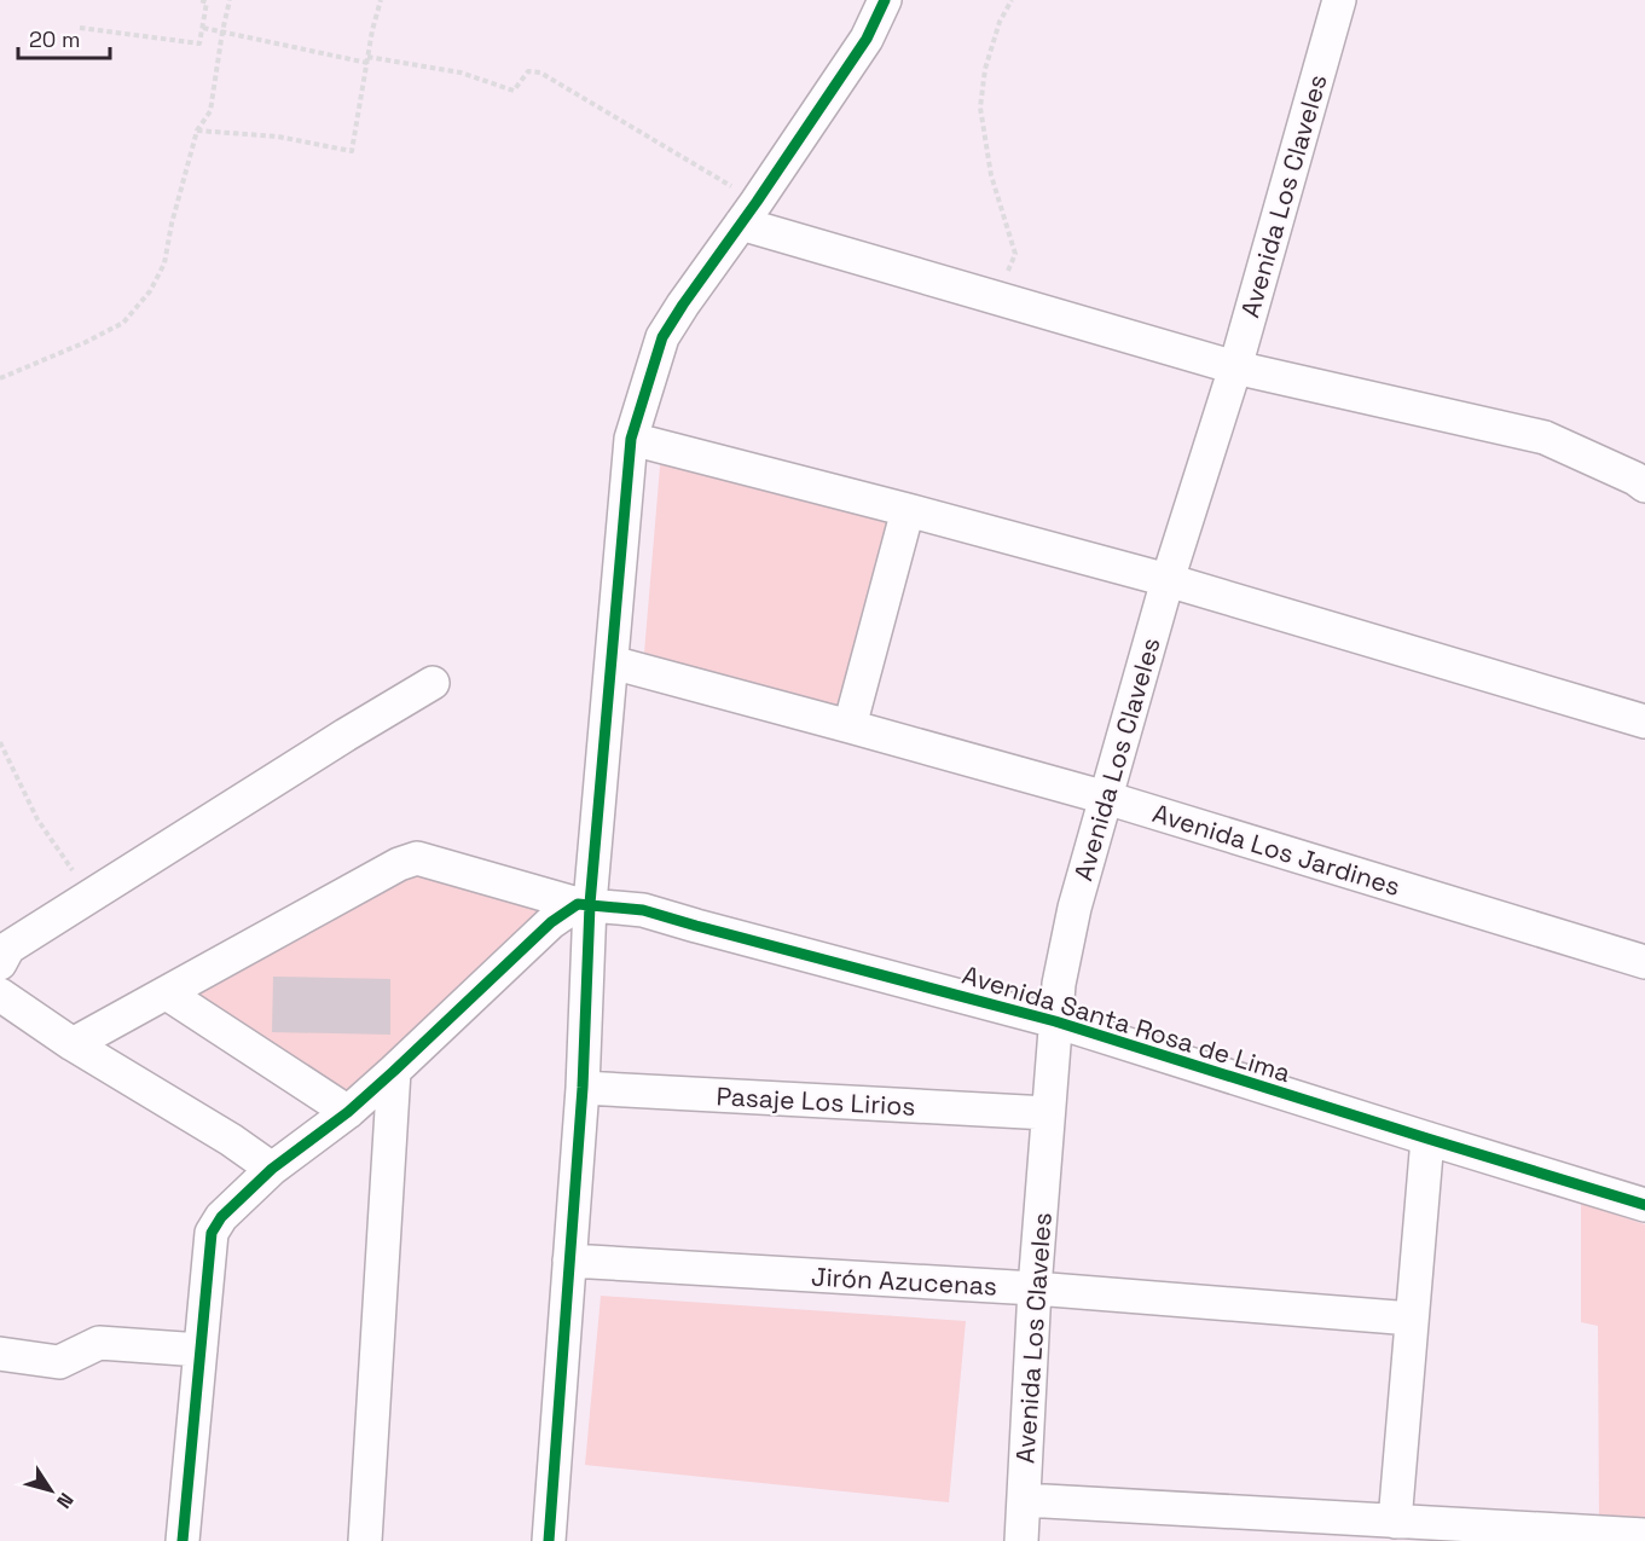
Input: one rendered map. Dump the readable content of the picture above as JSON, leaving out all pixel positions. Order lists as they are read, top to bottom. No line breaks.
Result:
{"streets":{"street":["Avenida Los Claveles","Avenida Los Jardines","Avenida Santa Rosa de Lima","Pasaje Los Lirios","Jirón Azucenas"]},"crossings":[["Avenida Los Claveles","Avenida Los Jardines"],["Avenida Los Claveles","Avenida Santa Rosa de Lima"],["Avenida Los Claveles","Pasaje Los Lirios"],["Avenida Los Claveles","Jirón Azucenas"]],"scale_bar":"20 m","north":"bottom right"}
